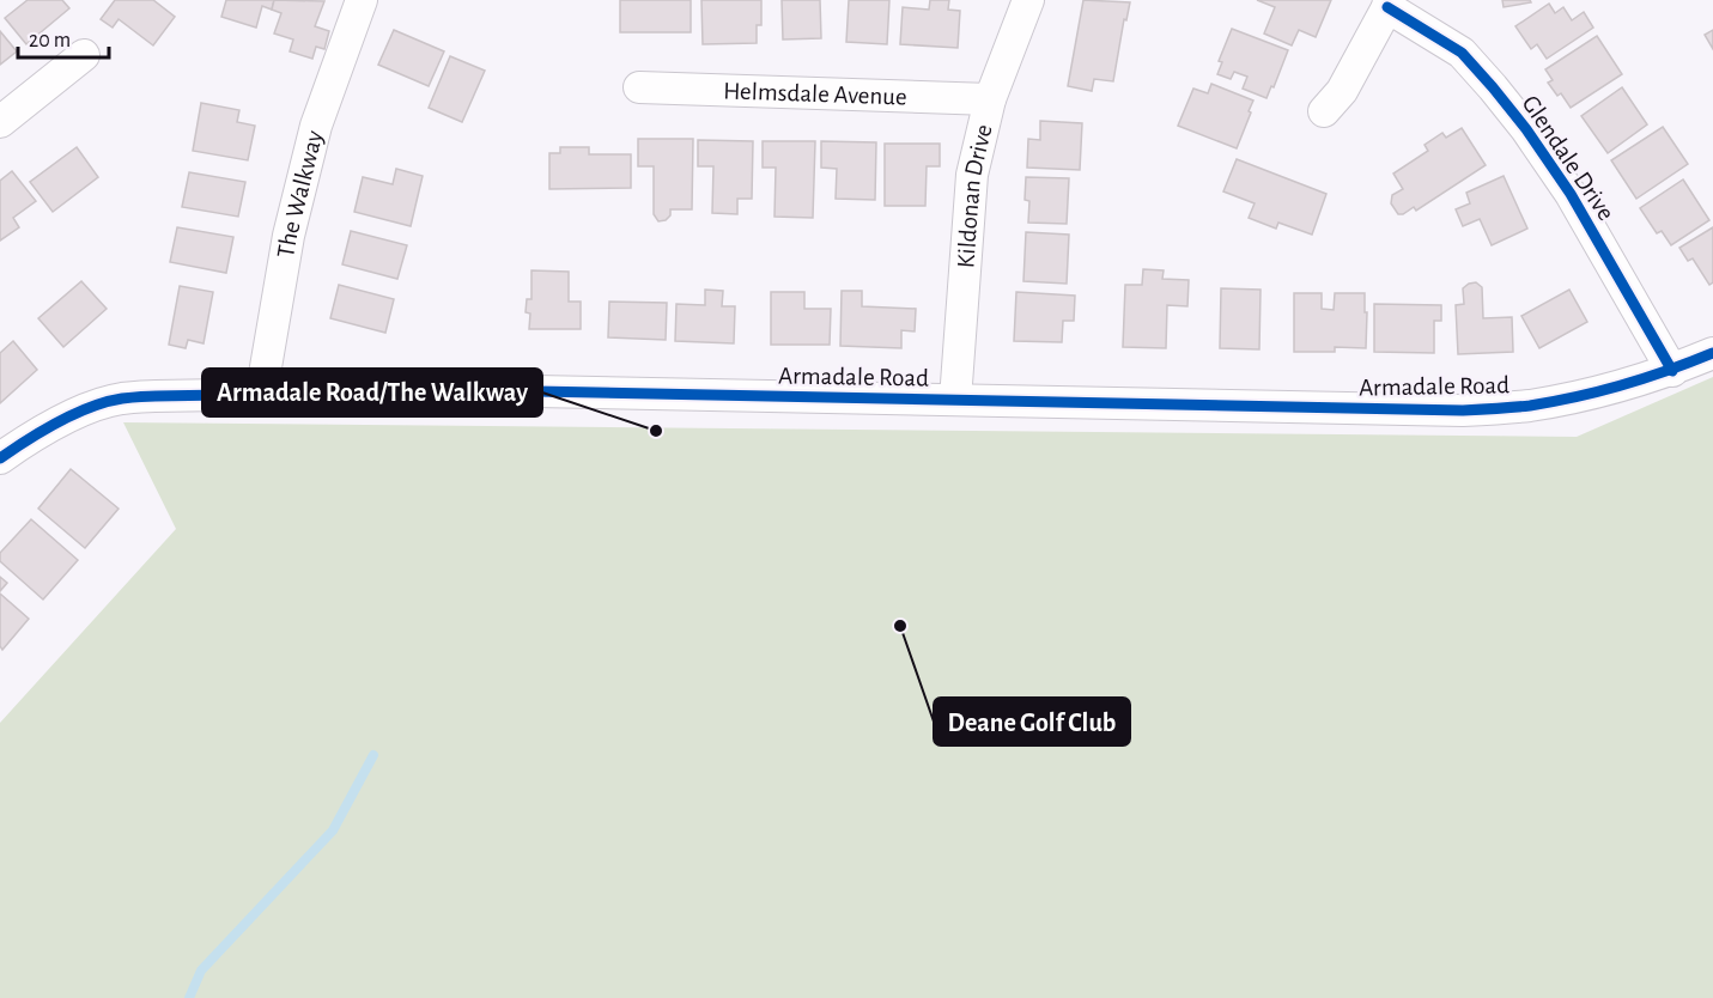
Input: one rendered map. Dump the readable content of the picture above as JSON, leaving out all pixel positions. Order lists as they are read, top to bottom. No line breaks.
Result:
{"streets":{"street":["Helmsdale Avenue","Glendale Drive","The Walkway","Kildonan Drive","Armadale Road"]},"crossings":[["Helmsdale Avenue","Kildonan Drive"],["Glendale Drive","Armadale Road"],["The Walkway","Armadale Road"],["Kildonan Drive","Armadale Road"]],"places":["Armadale Road/The Walkway","Deane Golf Club"],"scale_bar":"20 m"}
